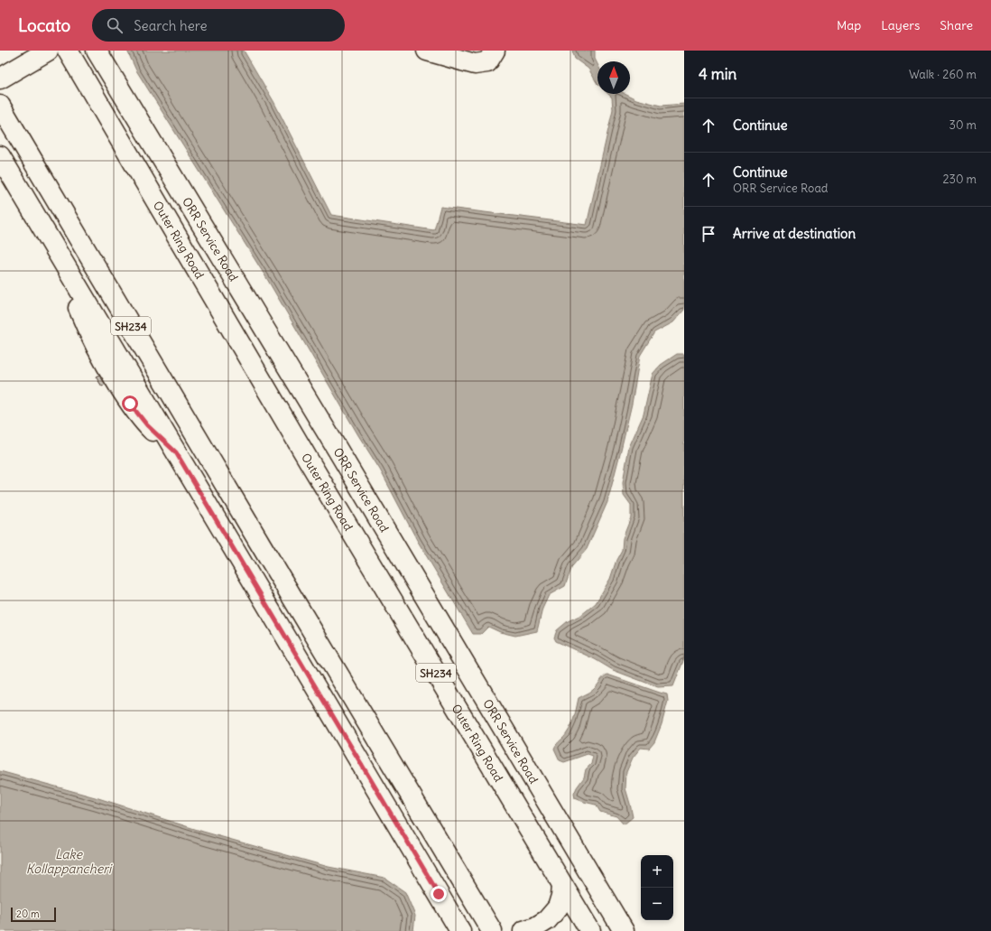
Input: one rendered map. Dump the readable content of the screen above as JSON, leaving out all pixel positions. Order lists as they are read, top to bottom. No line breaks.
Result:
{"streets":{"main road":["Outer Ring Road","ORR Service Road","SH234"]},"water":["Lake Kollappancheri"],"scale_bar":"20 m","north":"top","page":{"header":"Locato","search":"Search here","nav":["Map","Layers","Share"],"heading":["4 min","Walk · 260 m"],"list":[["Continue","30 m"],["Continue","ORR Service Road","230 m"],"Arrive at destination"],"map_buttons":["+","−"],"scale":"20 m"}}
